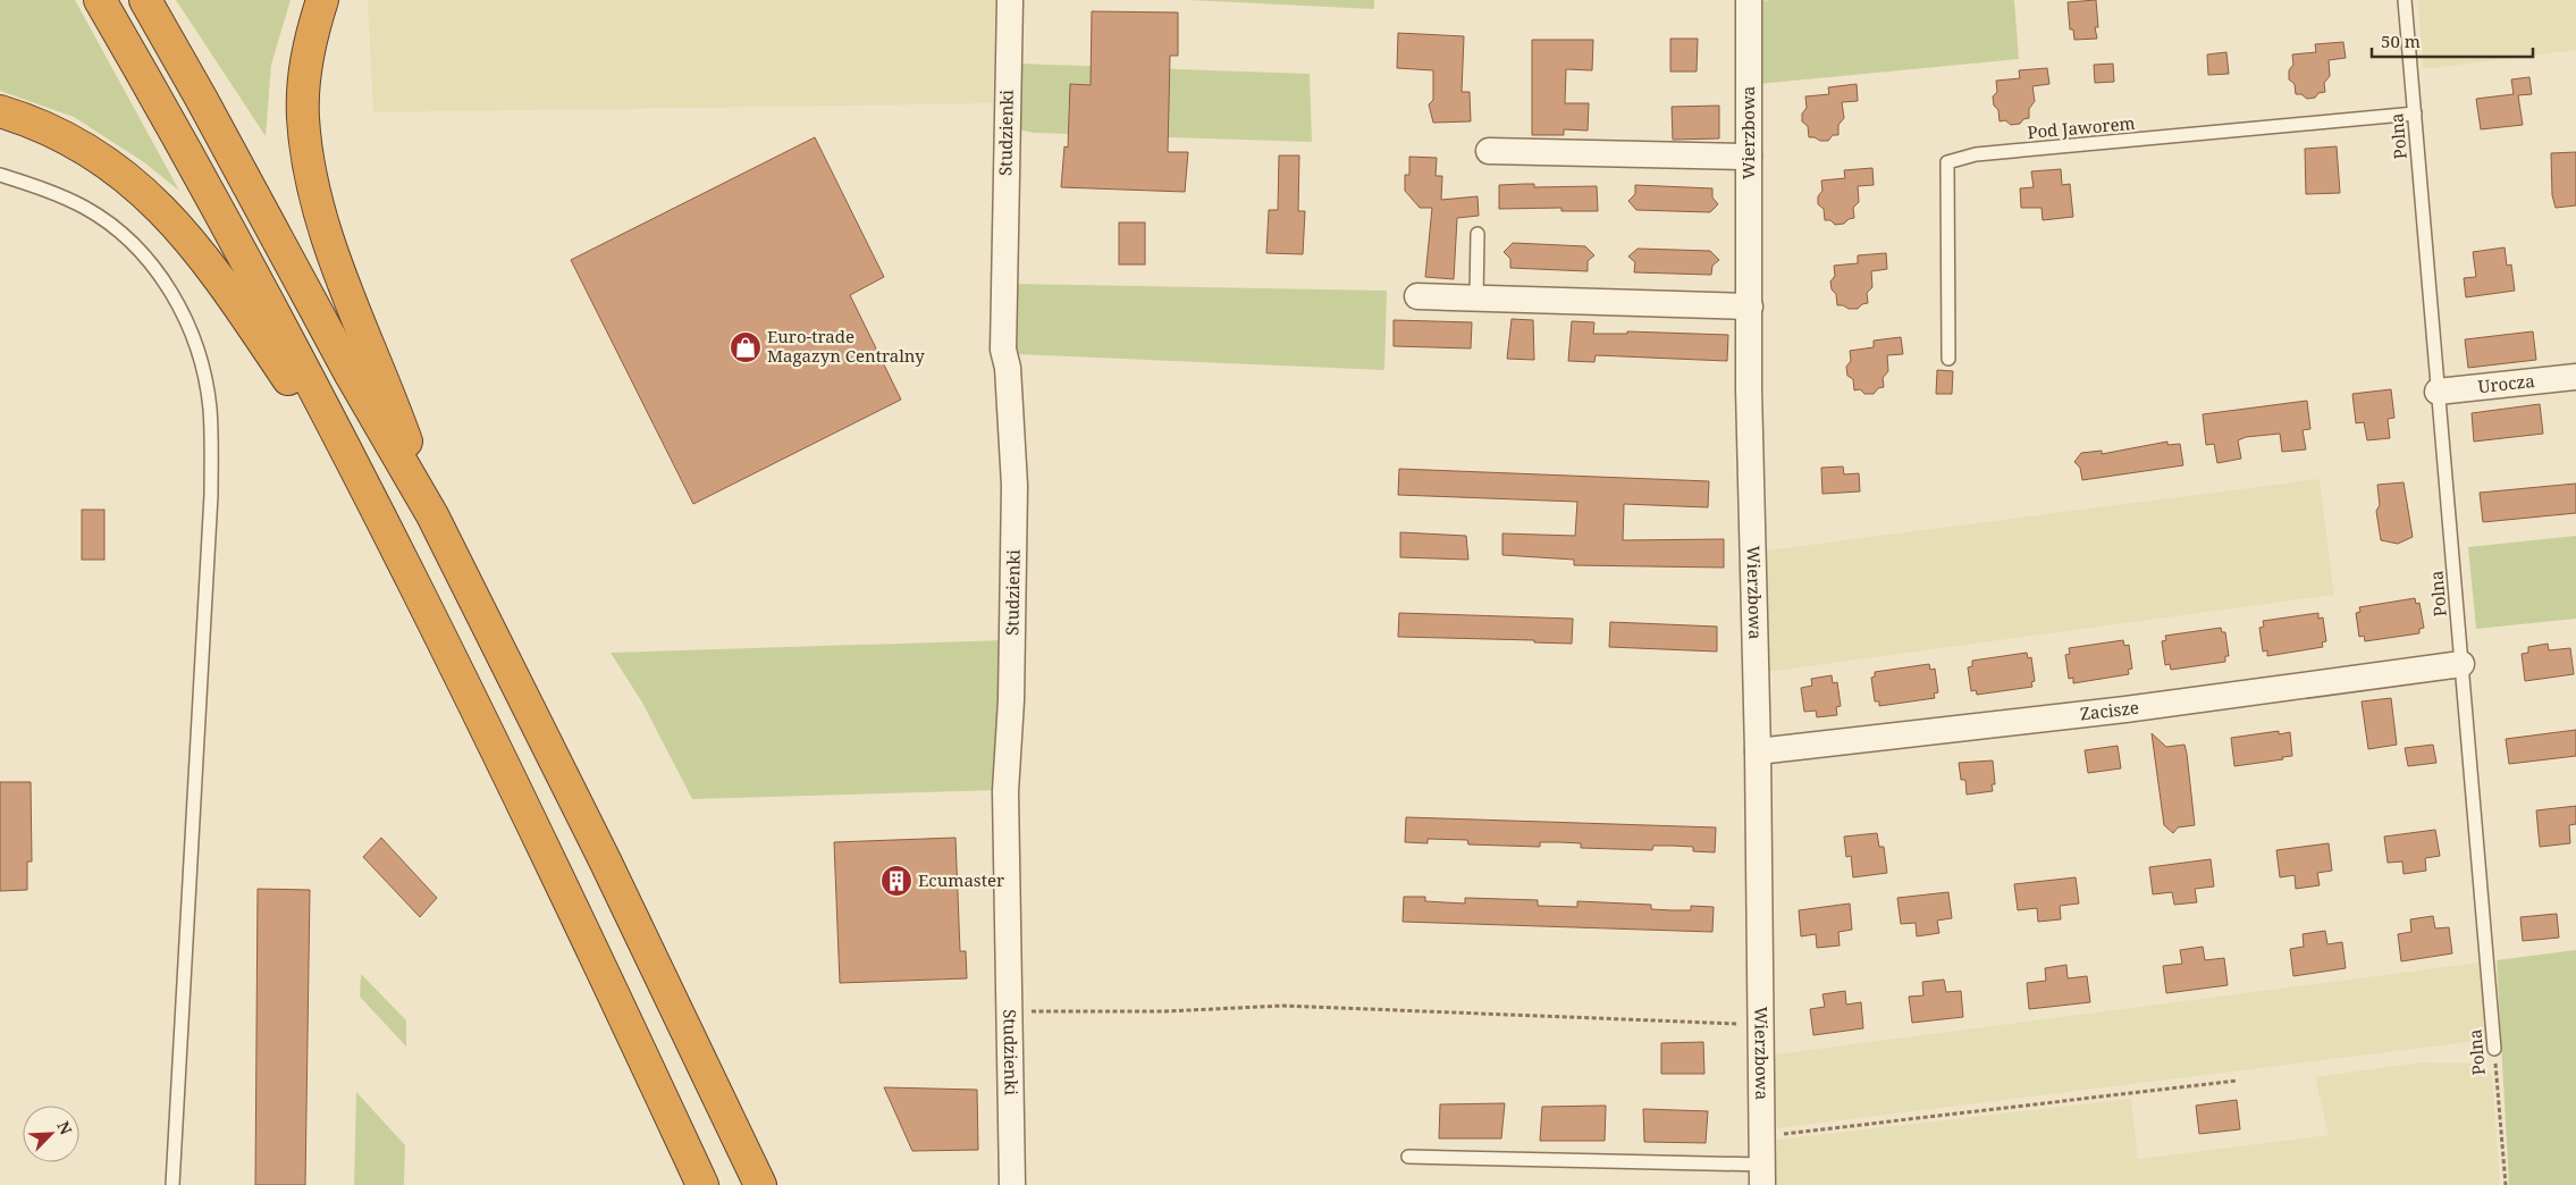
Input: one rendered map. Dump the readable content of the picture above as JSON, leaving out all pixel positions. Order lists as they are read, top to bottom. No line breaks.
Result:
{"streets":{"street":["Studzienki","Wierzbowa","Urocza","Zacisze"],"lane":["Pod Jaworem","Polna"]},"crossings":[["Pod Jaworem","Polna"],["Wierzbowa","Zacisze"],["Polna","Urocza"],["Polna","Zacisze"]],"places":{"shop":["Euro-trade Magazyn Centralny"],"building":["Ecumaster"]},"scale_bar":"50 m","north":"top right"}
